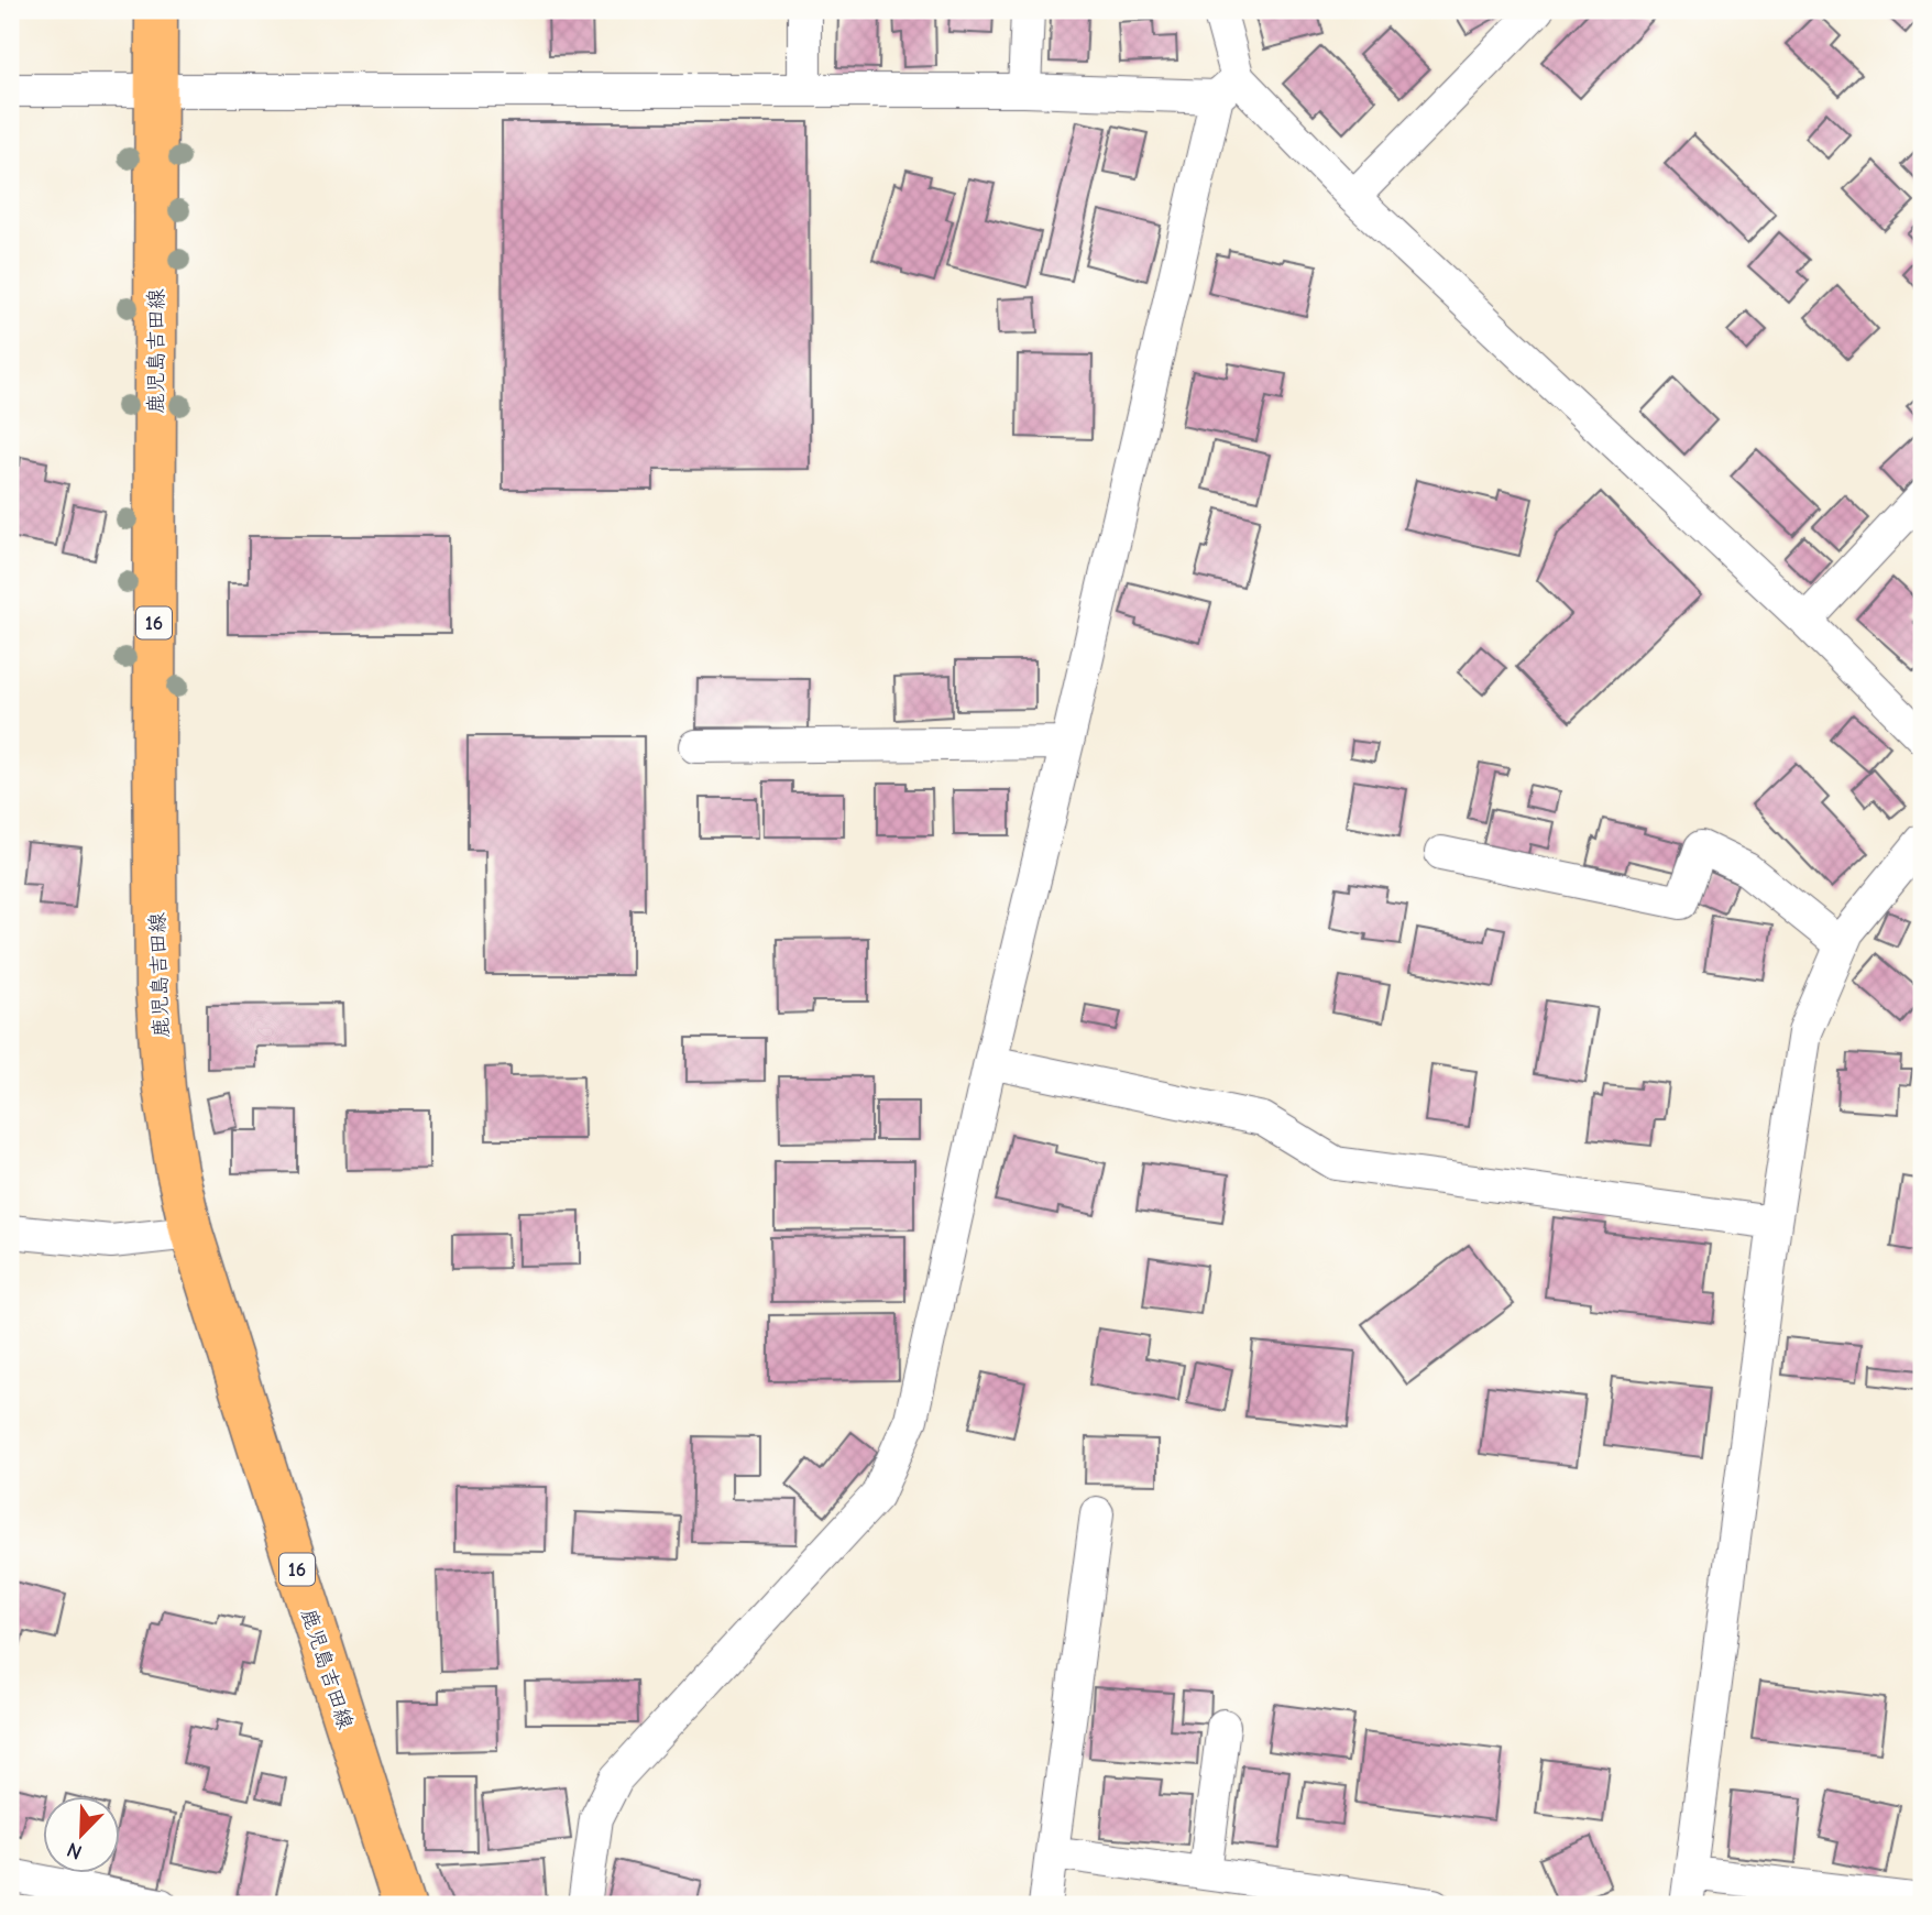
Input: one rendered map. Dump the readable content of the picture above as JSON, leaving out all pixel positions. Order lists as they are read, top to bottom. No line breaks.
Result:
{"streets":{"main road":["鹿児島吉田線","16"]},"north":"bottom left"}
